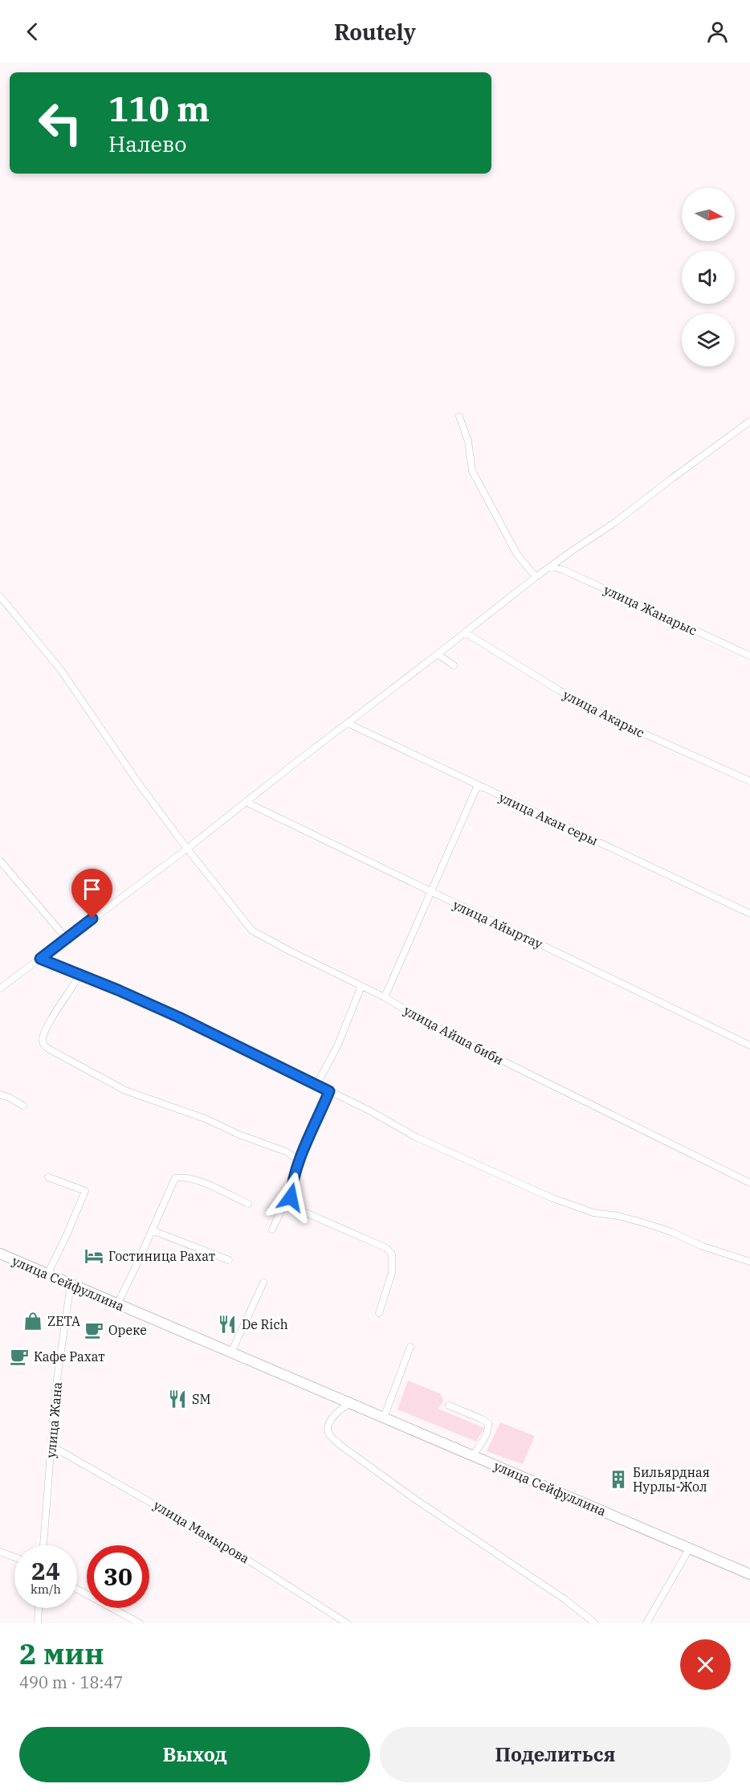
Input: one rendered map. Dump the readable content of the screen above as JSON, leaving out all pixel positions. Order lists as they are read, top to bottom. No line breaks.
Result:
{"streets":{"main road":["улица Сейфуллина"],"street":["улица Жанарыс","улица Акарыс","улица Акан серы","улица Айыртау","улица Айша биби","улица Жана","улица Мамырова"]},"crossings":[["улица Сейфуллина","улица Жана"],["улица Жана","улица Мамырова"]],"places":{"hotel":["Гостиница Рахат"],"shop":["ZETA"],"restaurant":["De Rich","SM"],"cafe":["Ореке","Кафе Рахат"],"building":["Бильярдная Нурлы-Жол"]},"north":"right","page":{"header":"Routely","turn":["110 m","Налево"],"speed":"24 km/h","limit":"30","heading":["2 мин","490 m · 18:47"],"buttons":["Выход","Поделиться"]}}
